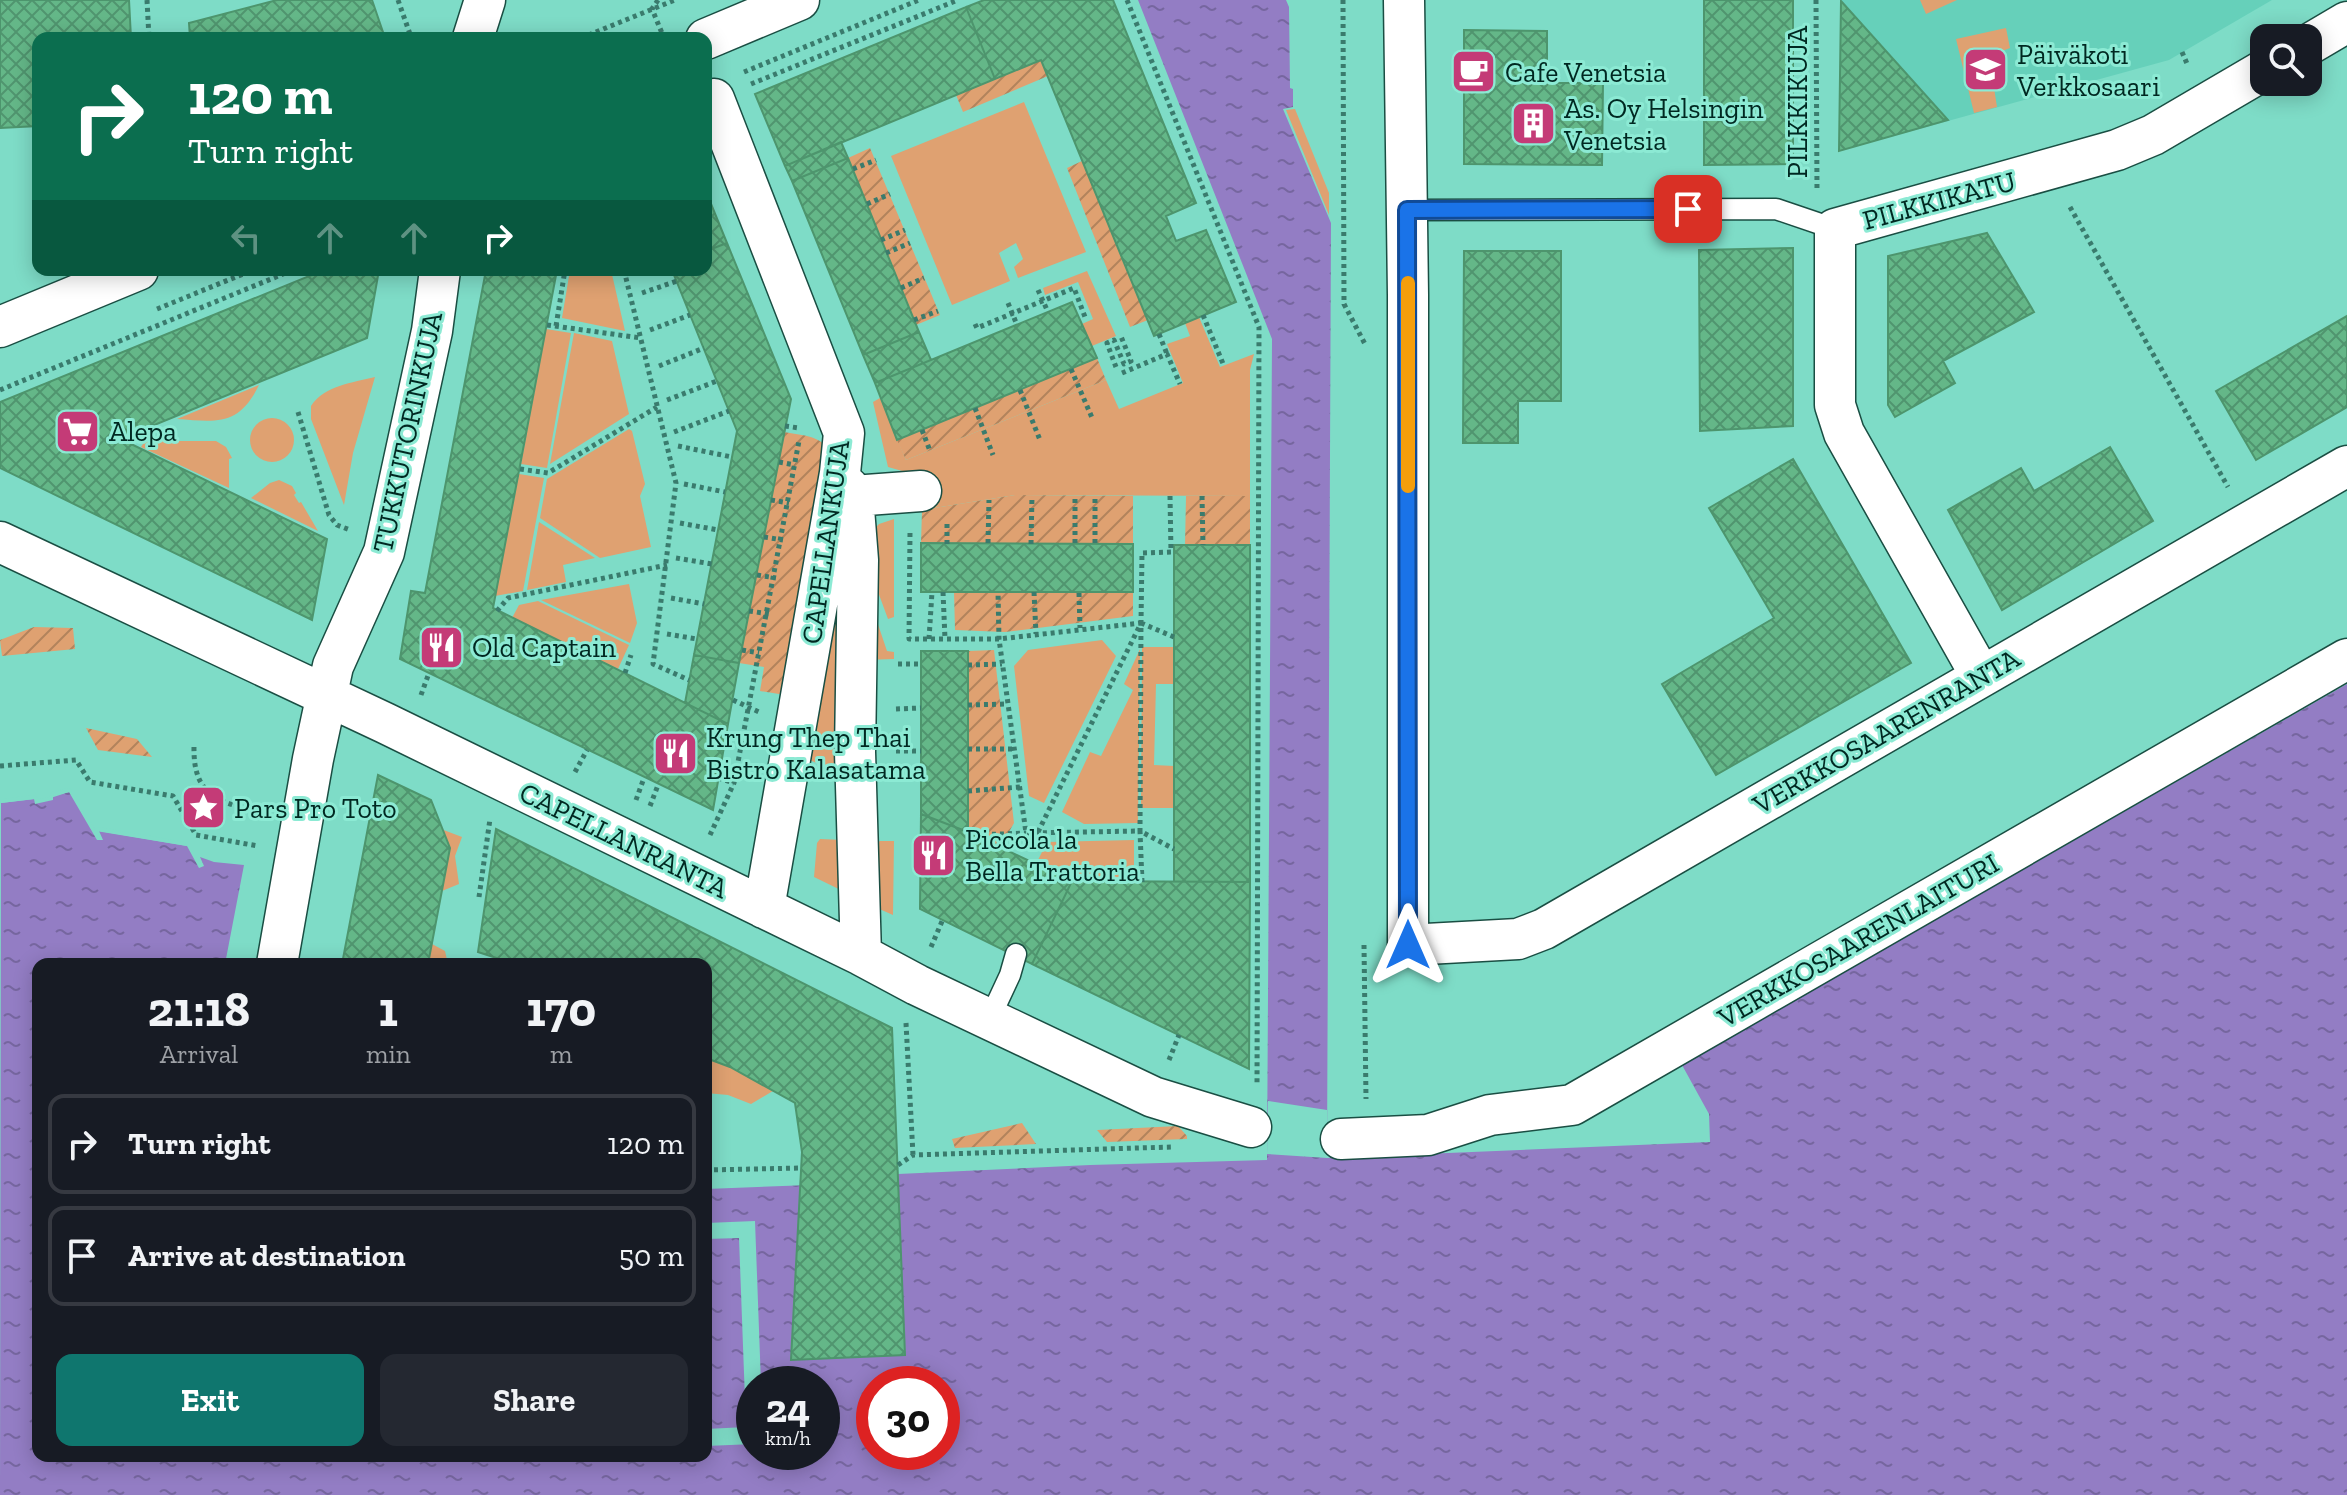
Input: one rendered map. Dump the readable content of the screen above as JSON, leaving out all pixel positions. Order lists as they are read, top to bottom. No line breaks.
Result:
{"streets":{"street":["PILKKIKATU","TUKKUTORINKUJA","CAPELLANKUJA","VERKKOSAARENRANTA","CAPELLANRANTA","VERKKOSAARENLAITURI"],"path":["PILKKIKUJA"]},"crossings":[["PILKKIKUJA","PILKKIKATU"],["PILKKIKATU","VERKKOSAARENRANTA"],["TUKKUTORINKUJA","CAPELLANRANTA"],["CAPELLANKUJA","CAPELLANRANTA"]],"places":{"school or university":["Päiväkoti Verkkosaari"],"cafe":["Cafe Venetsia"],"building":["As. Oy Helsingin Venetsia"],"supermarket":["Alepa"],"restaurant":["Old Captain","Krung Thep Thai Bistro Kalasatama","Piccola la Bella Trattoria"],"place":["Pars Pro Toto"]},"page":{"turn":["120 m","Turn right"],"eta":["21:18","Arrival","1","min","170","m"],"list":[{"name":"Turn right","value":"120 m"},{"name":"Arrive at destination","value":"50 m"}],"buttons":["Exit","Share"],"speed":"24 km/h","limit":"30"}}
